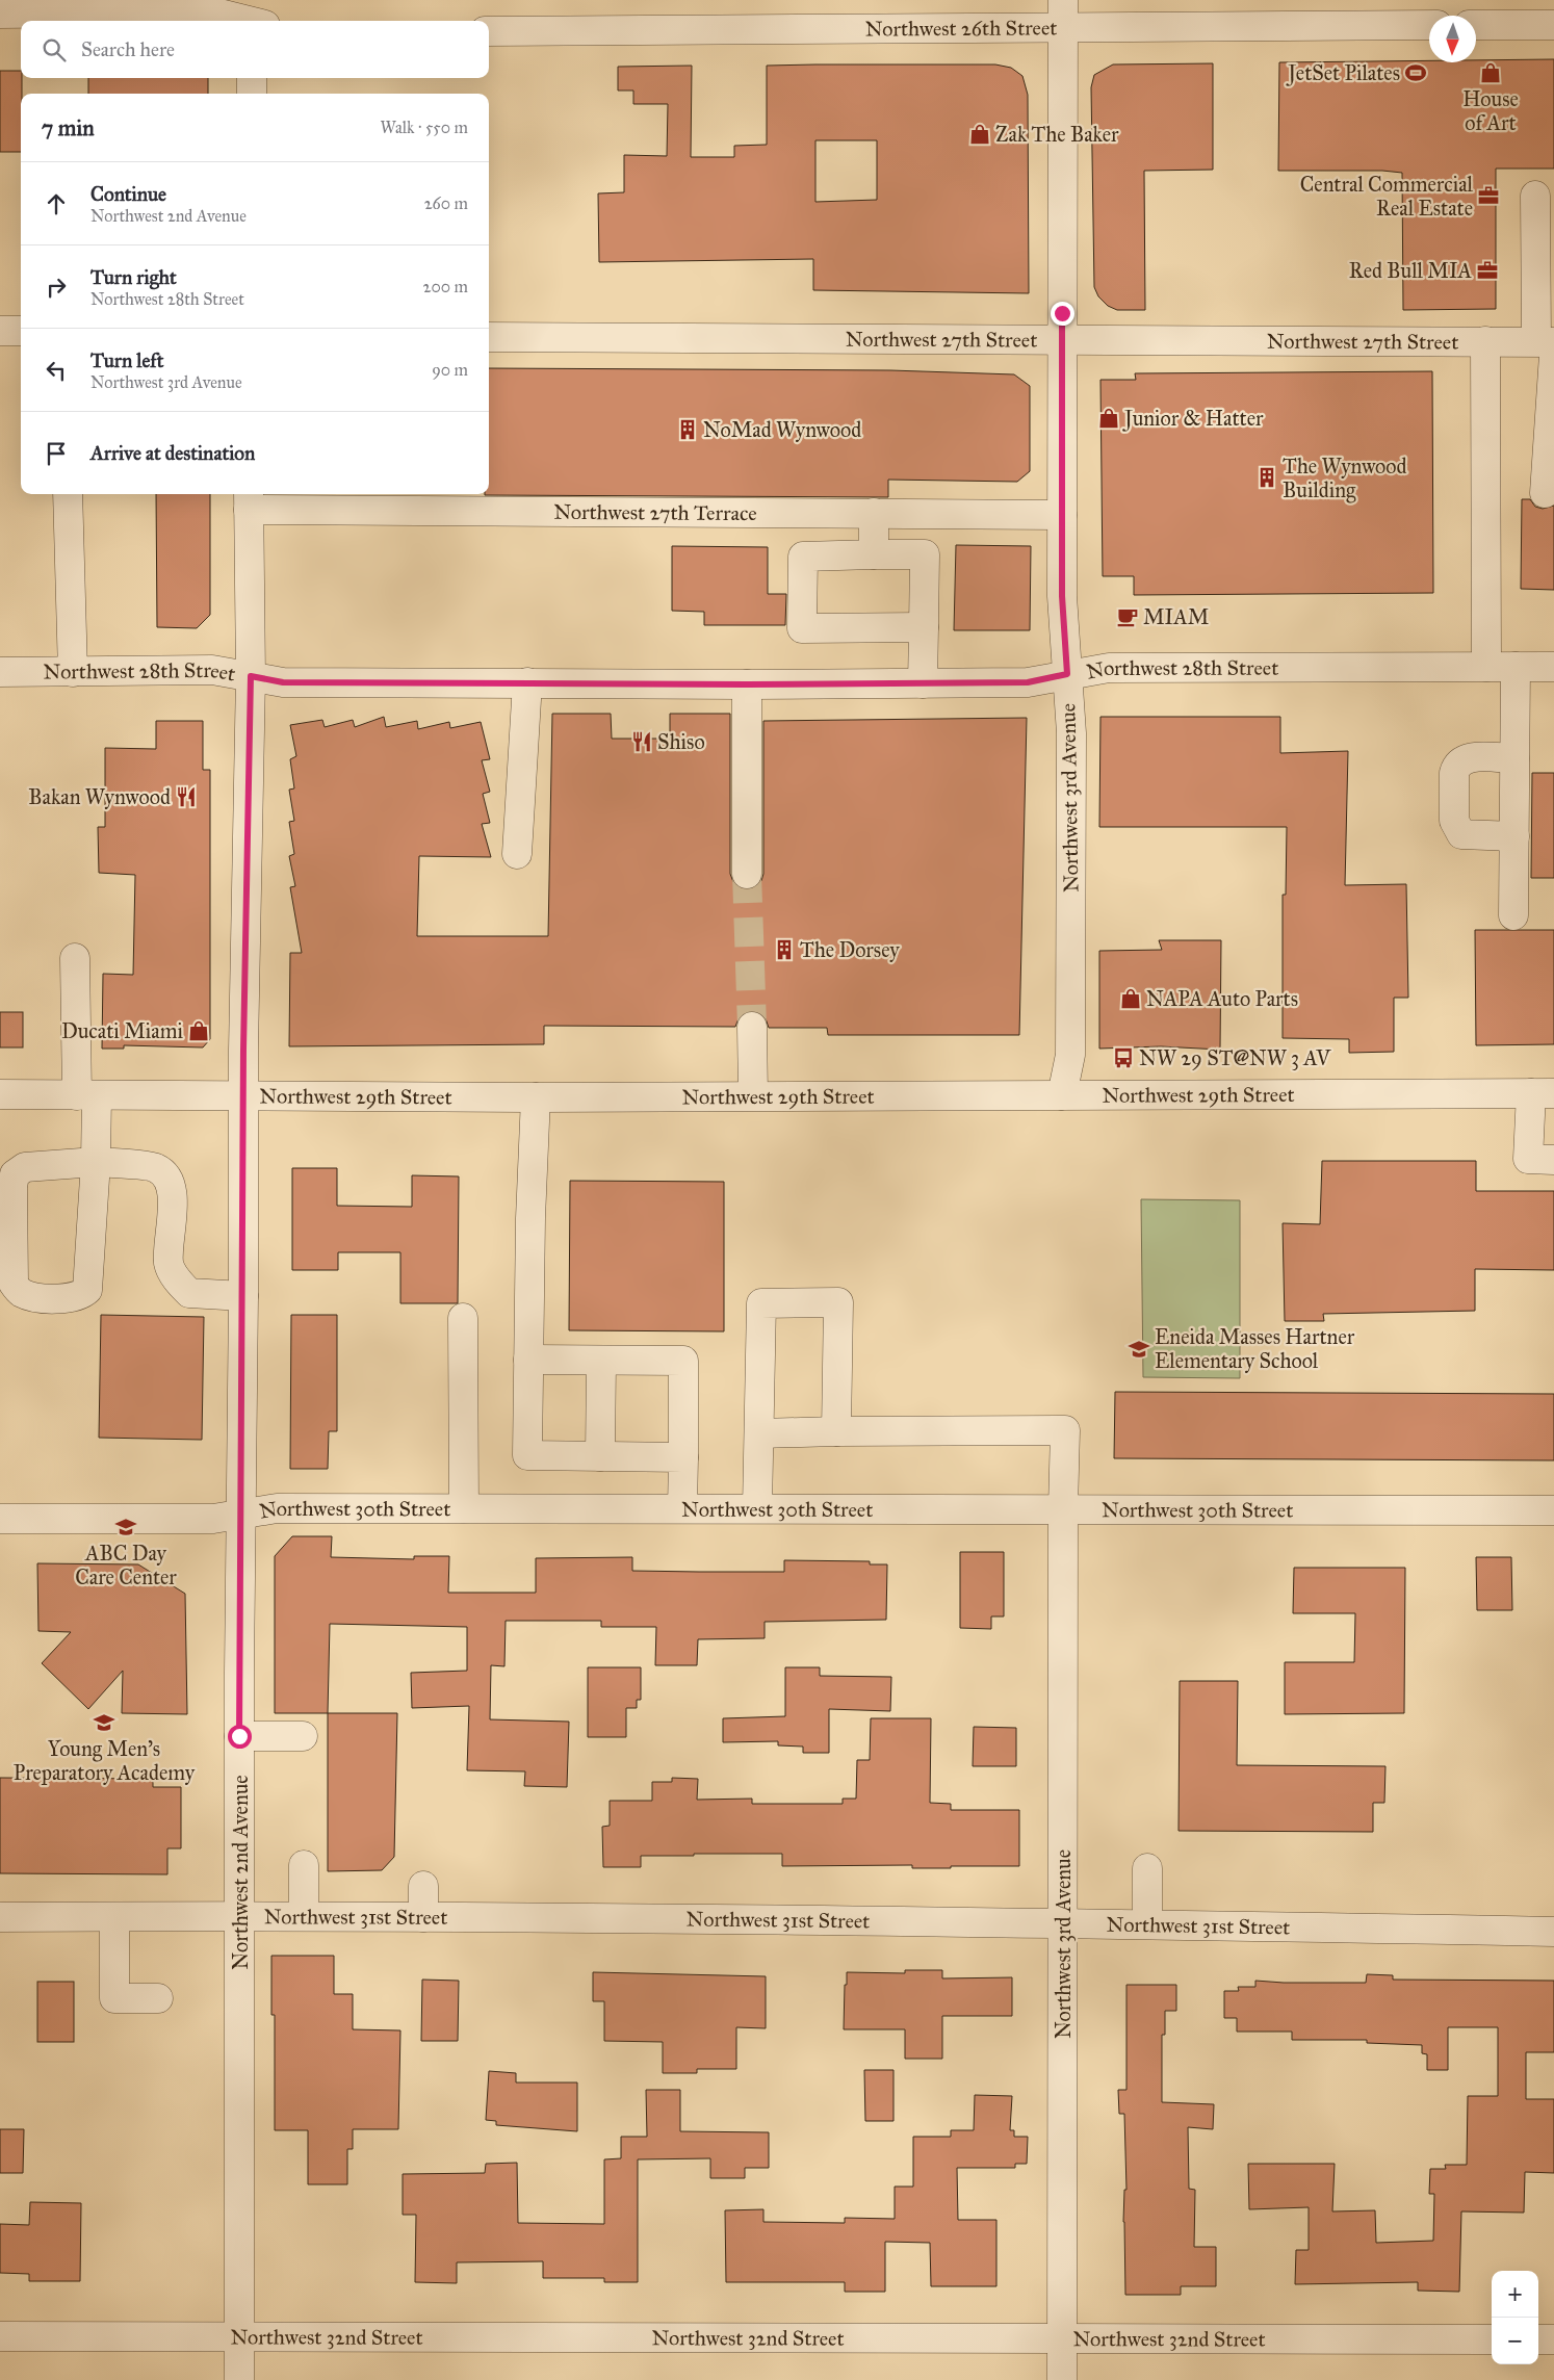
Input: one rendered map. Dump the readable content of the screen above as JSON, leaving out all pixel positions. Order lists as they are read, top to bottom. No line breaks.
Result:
{"streets":{"street":["Northwest 26th Street","Northwest 27th Street","Northwest 27th Terrace","Northwest 28th Street","Northwest 3rd Avenue","Northwest 29th Street","Northwest 30th Street","Northwest 2nd Avenue","Northwest 31st Street","Northwest 32nd Street"]},"crossings":[["Northwest 26th Street","Northwest 3rd Avenue"],["Northwest 27th Street","Northwest 3rd Avenue"],["Northwest 27th Terrace","Northwest 3rd Avenue"],["Northwest 27th Terrace","Northwest 2nd Avenue"],["Northwest 28th Street","Northwest 3rd Avenue"],["Northwest 28th Street","Northwest 2nd Avenue"],["Northwest 3rd Avenue","Northwest 29th Street"],["Northwest 3rd Avenue","Northwest 30th Street"],["Northwest 3rd Avenue","Northwest 31st Street"],["Northwest 3rd Avenue","Northwest 32nd Street"],["Northwest 29th Street","Northwest 2nd Avenue"],["Northwest 30th Street","Northwest 2nd Avenue"],["Northwest 2nd Avenue","Northwest 31st Street"],["Northwest 2nd Avenue","Northwest 32nd Street"]],"places":{"sports":["JetSet Pilates"],"shop":["House of Art","Zak The Baker","Junior & Hatter","NAPA Auto Parts","Ducati Miami"],"office":["Central Commercial Real Estate","Red Bull MIA"],"building":["NoMad Wynwood","The Wynwood Building","The Dorsey"],"cafe":["MIAM"],"restaurant":["Shiso","Bakan Wynwood"],"bus stop":["NW 29 ST@NW 3 AV"],"school or university":["Eneida Masses Hartner Elementary School","ABC Day Care Center","Young Men's Preparatory Academy"]},"north":"bottom","page":{"search":"Search here","heading":["7 min","Walk · 550 m"],"list":[["Continue","Northwest 2nd Avenue","260 m"],["Turn right","Northwest 28th Street","200 m"],["Turn left","Northwest 3rd Avenue","90 m"],"Arrive at destination"],"map_buttons":["+","−"]}}
